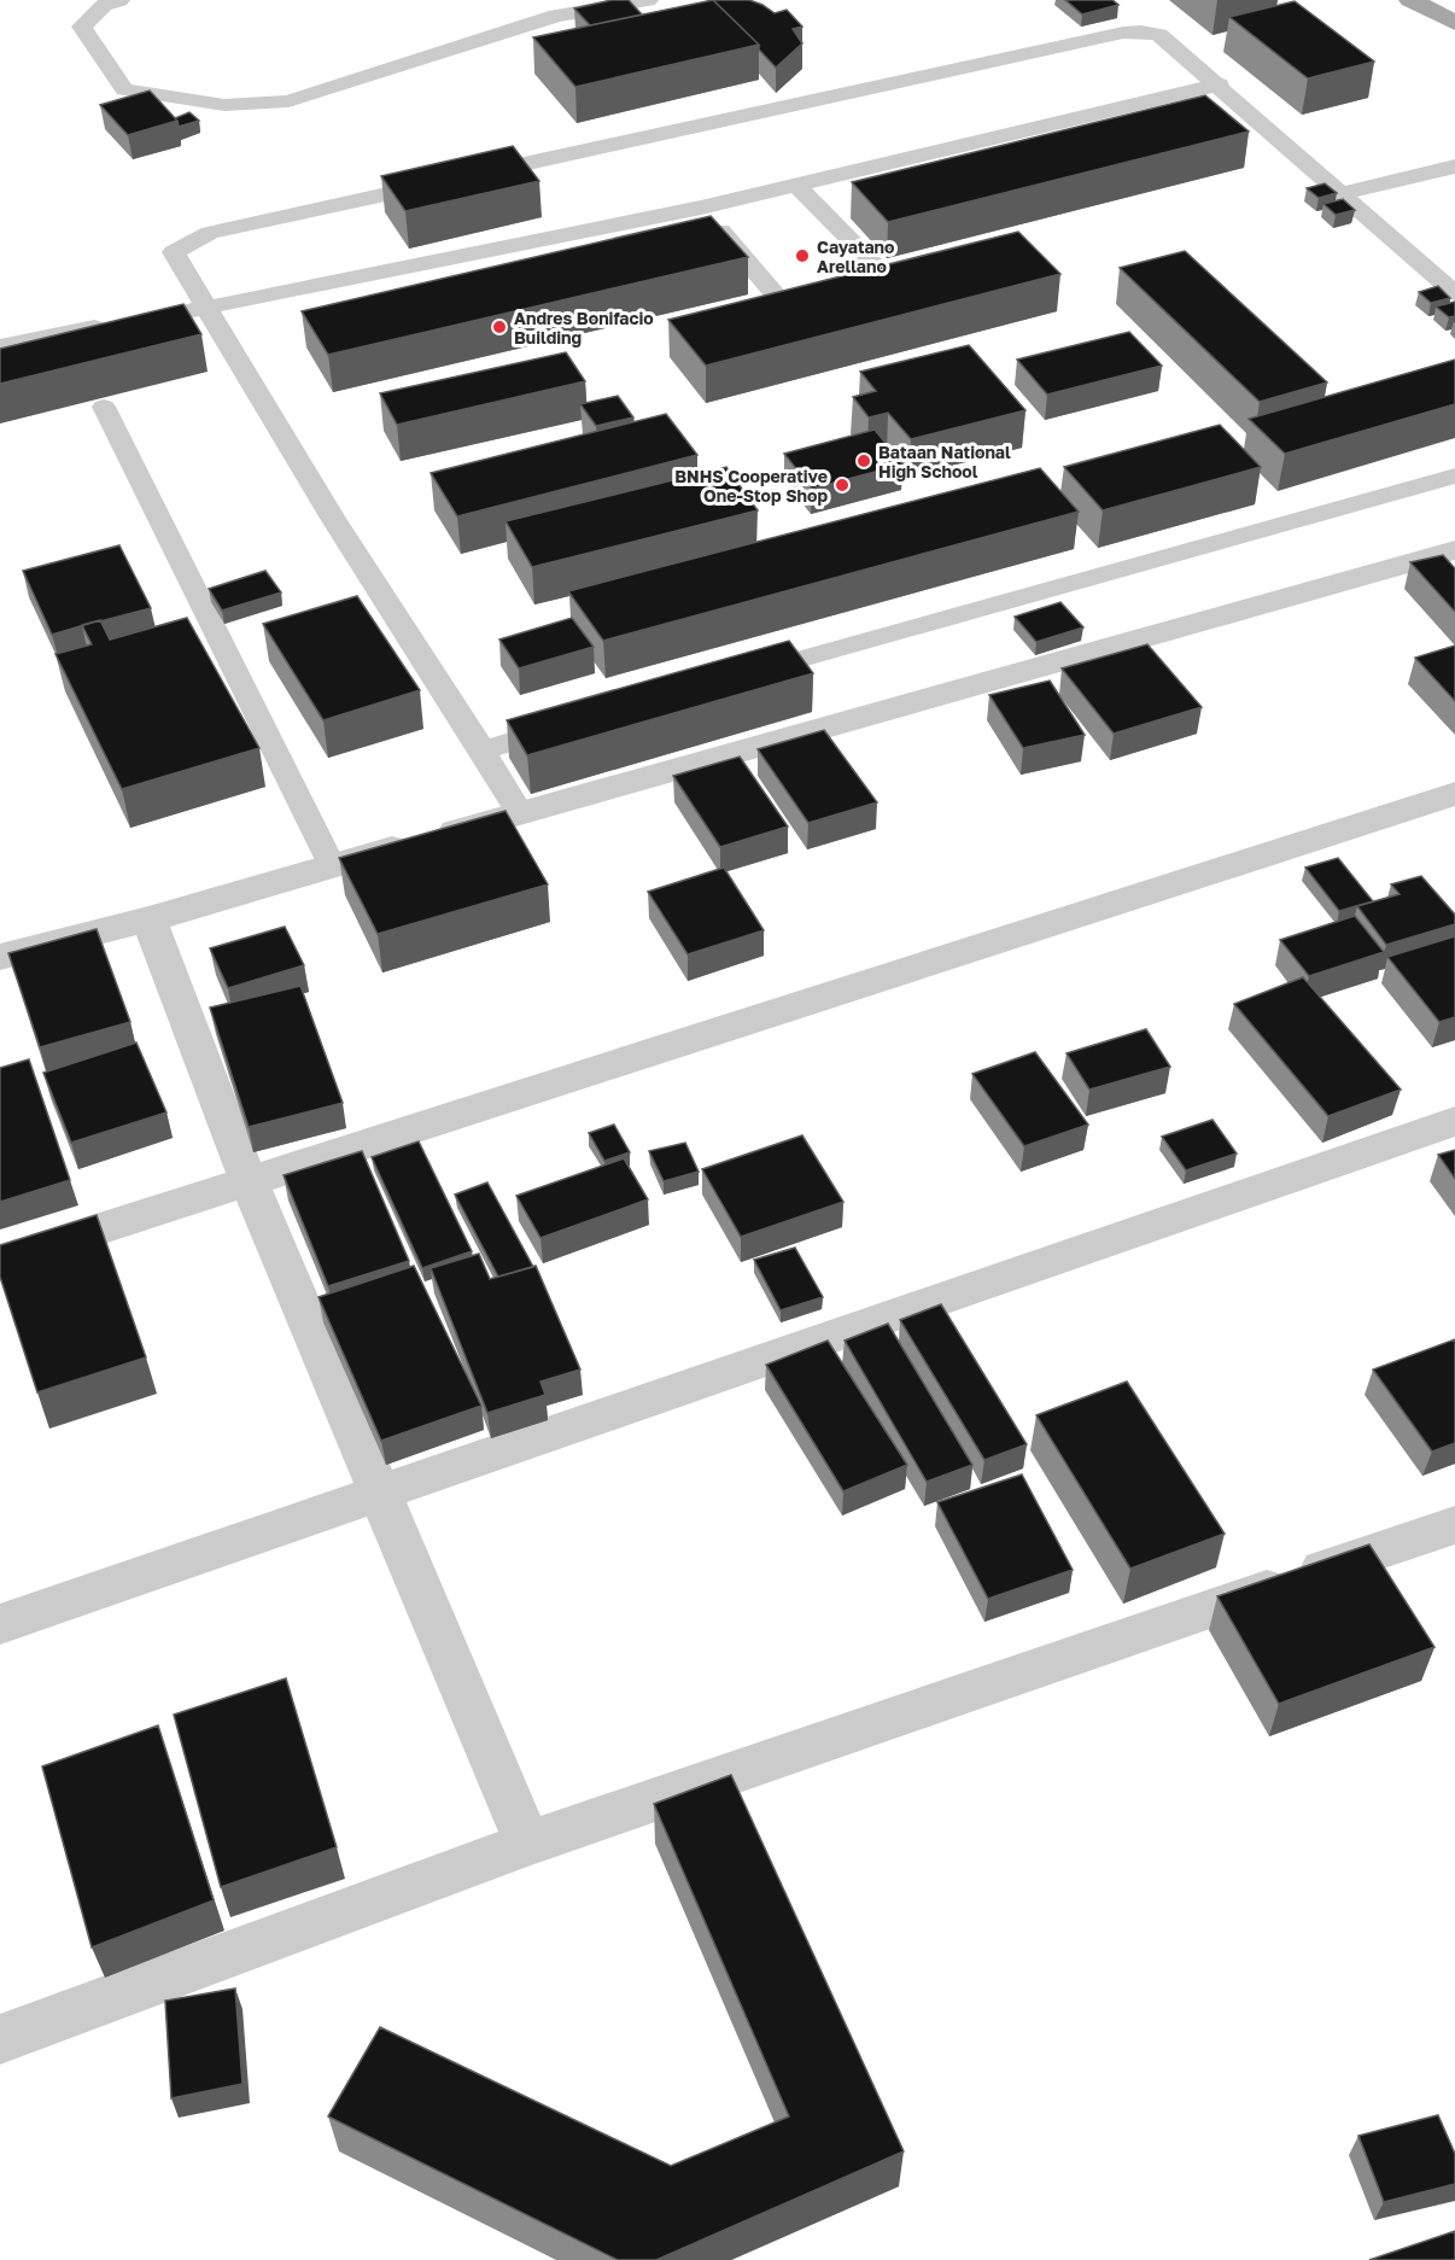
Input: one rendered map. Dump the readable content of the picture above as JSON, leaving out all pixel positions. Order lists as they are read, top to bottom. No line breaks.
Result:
{"places":["Cayatano Arellano","Andres Bonifacio Building","Bataan National High School","BNHS Cooperative One-Stop Shop"]}
